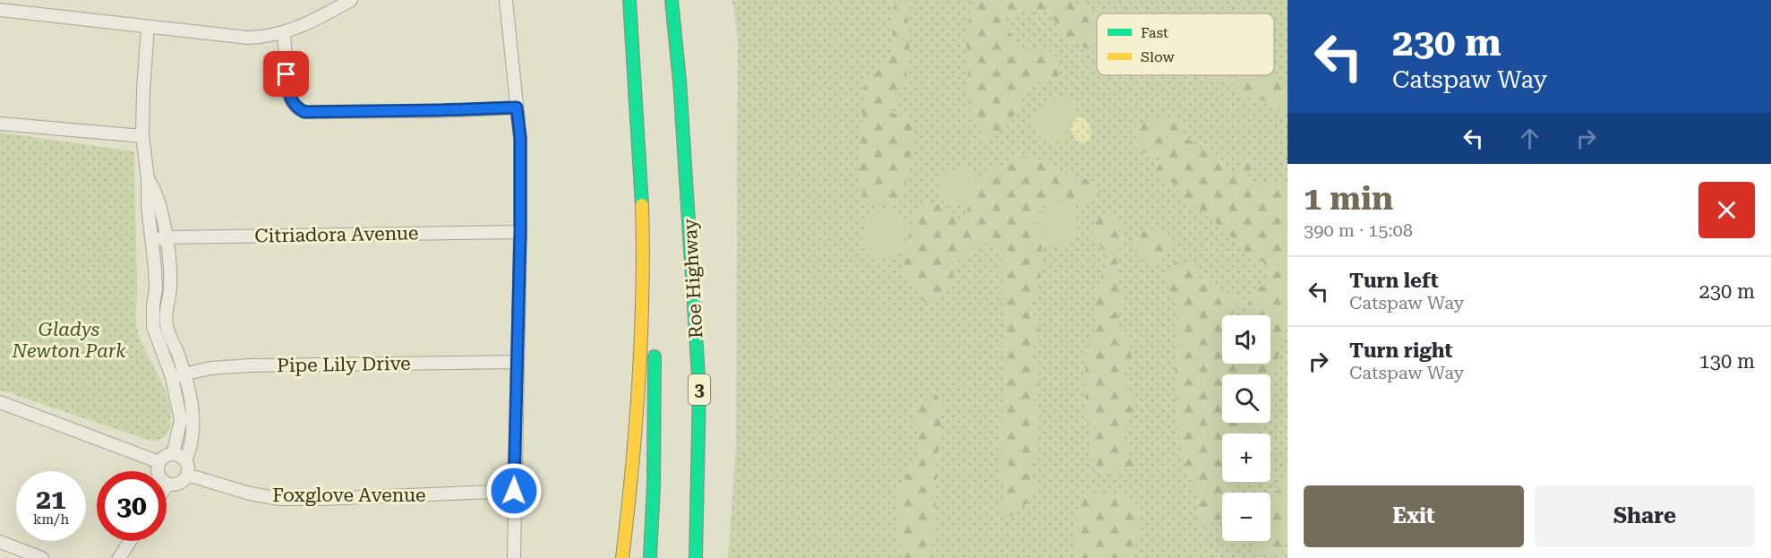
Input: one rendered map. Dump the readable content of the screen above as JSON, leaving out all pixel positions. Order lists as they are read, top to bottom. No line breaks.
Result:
{"streets":{"highway":["Roe Highway","3"],"street":["Citriadora Avenue","Pipe Lily Drive","Foxglove Avenue"]},"parks":["Gladys Newton Park"],"legend":["Fast","Slow"],"page":{"turn":["230 m","Catspaw Way"],"heading":["1 min","390 m · 15:08"],"list":[{"name":"Turn left","note":"Catspaw Way","value":"230 m"},{"name":"Turn right","note":"Catspaw Way","value":"130 m"}],"map_buttons":["+","−"],"speed":"21 km/h","limit":"30","buttons":["Exit","Share"]}}
